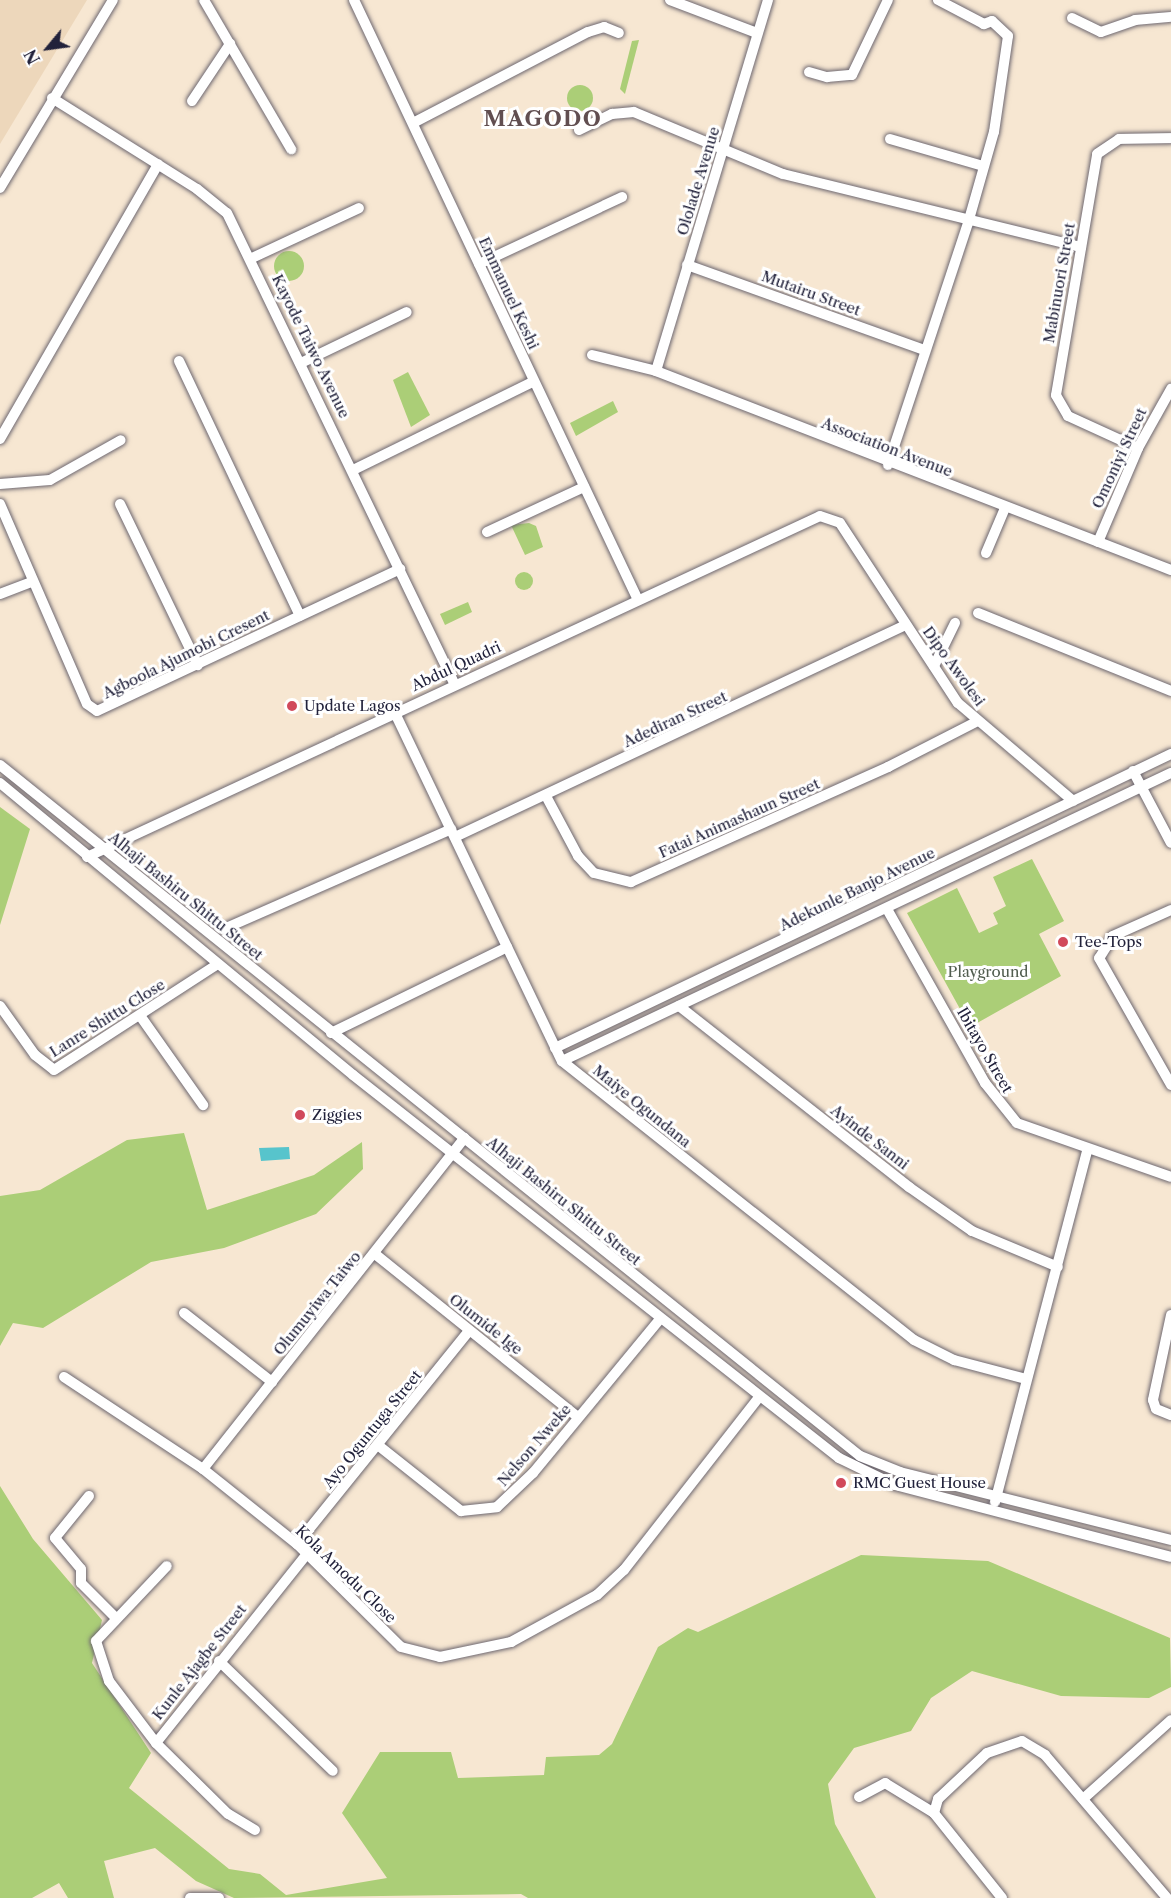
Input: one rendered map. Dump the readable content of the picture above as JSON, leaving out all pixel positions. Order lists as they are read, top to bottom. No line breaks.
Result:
{"streets":{"street":["Ololade Avenue","Mabinuori Street","Emmanuel Keshi","Mutairu Street","Kayode Taiwo Avenue","Association Avenue","Omoniyi Street","Agboola Ajumobi Cresent","Abdul Quadri","Dipo Awolesi","Adediran Street","Fatai Animashaun Street","Adekunle Banjo Avenue","Alhaji Bashiru Shittu Street","Lanre Shittu Close","Ibitayo Street","Maiye Ogundana","Ayinde Sanni","Olumuyiwa Taiwo","Olumide Ige","Ayo Oguntuga Street","Nelson Nweke","Kola Amodu Close","Kunle Ajagbe Street"]},"crossings":[["Ololade Avenue","Mutairu Street"],["Ololade Avenue","Association Avenue"],["Mabinuori Street","Omoniyi Street"],["Emmanuel Keshi","Abdul Quadri"],["Kayode Taiwo Avenue","Agboola Ajumobi Cresent"],["Kayode Taiwo Avenue","Abdul Quadri"],["Association Avenue","Omoniyi Street"],["Abdul Quadri","Dipo Awolesi"],["Abdul Quadri","Alhaji Bashiru Shittu Street"],["Abdul Quadri","Maiye Ogundana"],["Dipo Awolesi","Adediran Street"],["Dipo Awolesi","Fatai Animashaun Street"],["Dipo Awolesi","Adekunle Banjo Avenue"],["Adediran Street","Fatai Animashaun Street"],["Adediran Street","Maiye Ogundana"],["Adekunle Banjo Avenue","Ibitayo Street"],["Adekunle Banjo Avenue","Maiye Ogundana"],["Adekunle Banjo Avenue","Ayinde Sanni"],["Alhaji Bashiru Shittu Street","Lanre Shittu Close"],["Alhaji Bashiru Shittu Street","Olumuyiwa Taiwo"],["Alhaji Bashiru Shittu Street","Nelson Nweke"],["Alhaji Bashiru Shittu Street","Kola Amodu Close"],["Olumuyiwa Taiwo","Olumide Ige"],["Olumuyiwa Taiwo","Kola Amodu Close"],["Olumide Ige","Ayo Oguntuga Street"],["Olumide Ige","Nelson Nweke"],["Ayo Oguntuga Street","Nelson Nweke"],["Ayo Oguntuga Street","Kola Amodu Close"],["Kola Amodu Close","Kunle Ajagbe Street"]],"districts":["MAGODO"],"parks":["Playground"],"places":["Update Lagos","Tee-Tops","Ziggies","RMC Guest House"],"north":"bottom left"}
